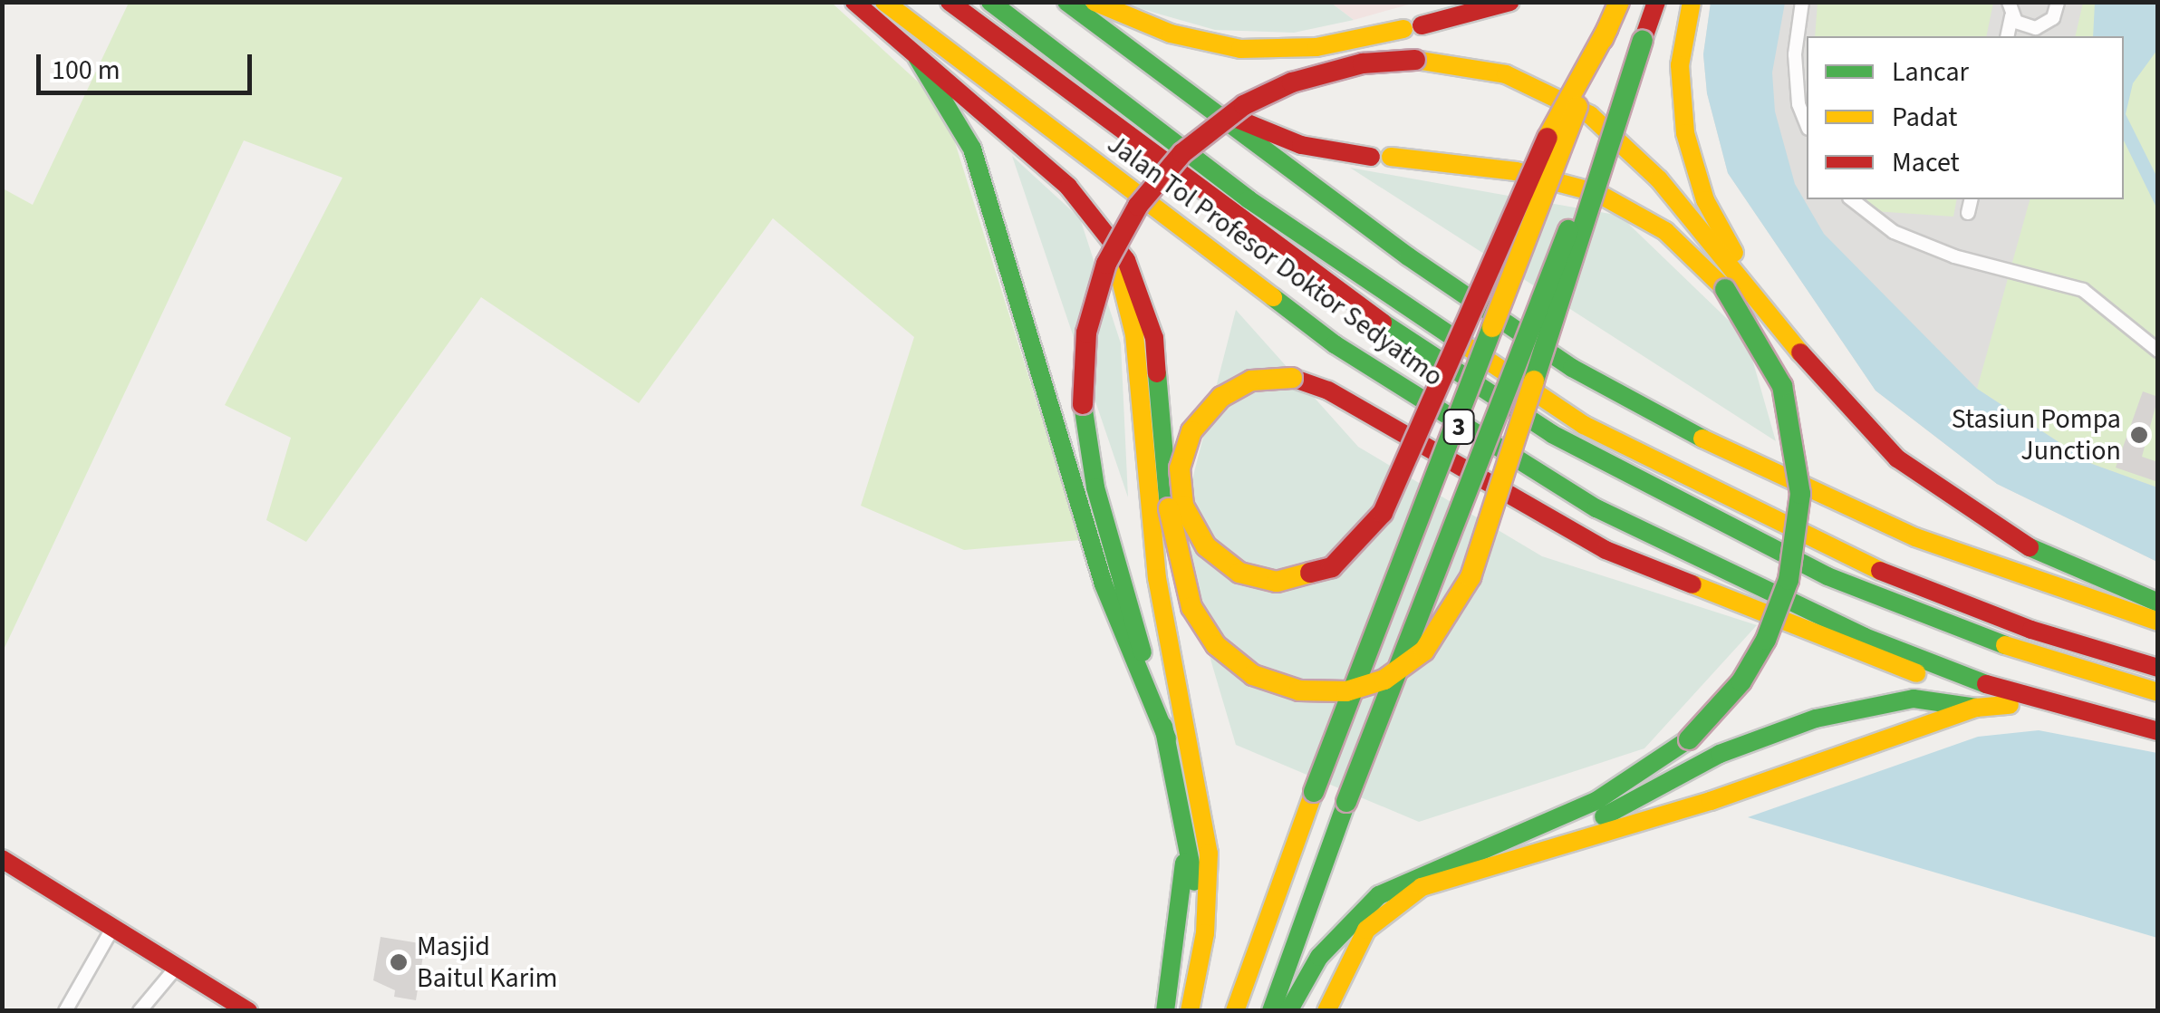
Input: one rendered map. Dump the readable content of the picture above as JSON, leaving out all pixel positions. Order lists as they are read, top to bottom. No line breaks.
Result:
{"streets":{"main road":["Jalan Tol Profesor Doktor Sedyatmo","3"]},"places":["Stasiun Pompa Junction","Masjid Baitul Karim"],"legend":["Lancar","Padat","Macet"],"scale_bar":"100 m"}
